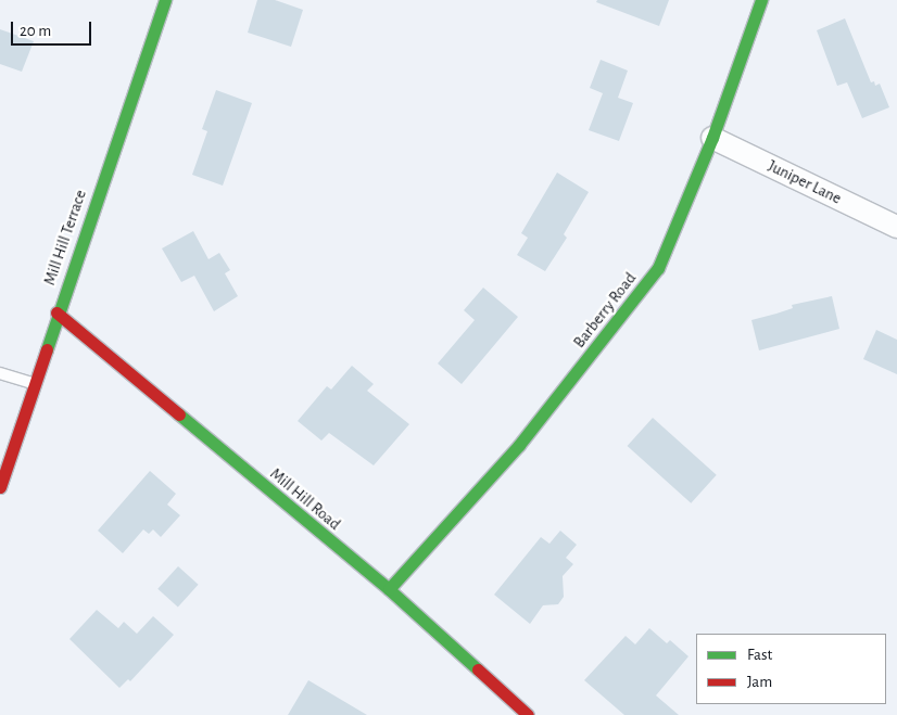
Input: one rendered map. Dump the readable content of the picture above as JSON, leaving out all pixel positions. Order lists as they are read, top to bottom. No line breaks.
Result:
{"streets":{"street":["Juniper Lane","Mill Hill Terrace","Barberry Road","Mill Hill Road"]},"crossings":[["Juniper Lane","Barberry Road"],["Mill Hill Terrace","Mill Hill Road"],["Barberry Road","Mill Hill Road"]],"legend":["Fast","Jam"],"scale_bar":"20 m"}
